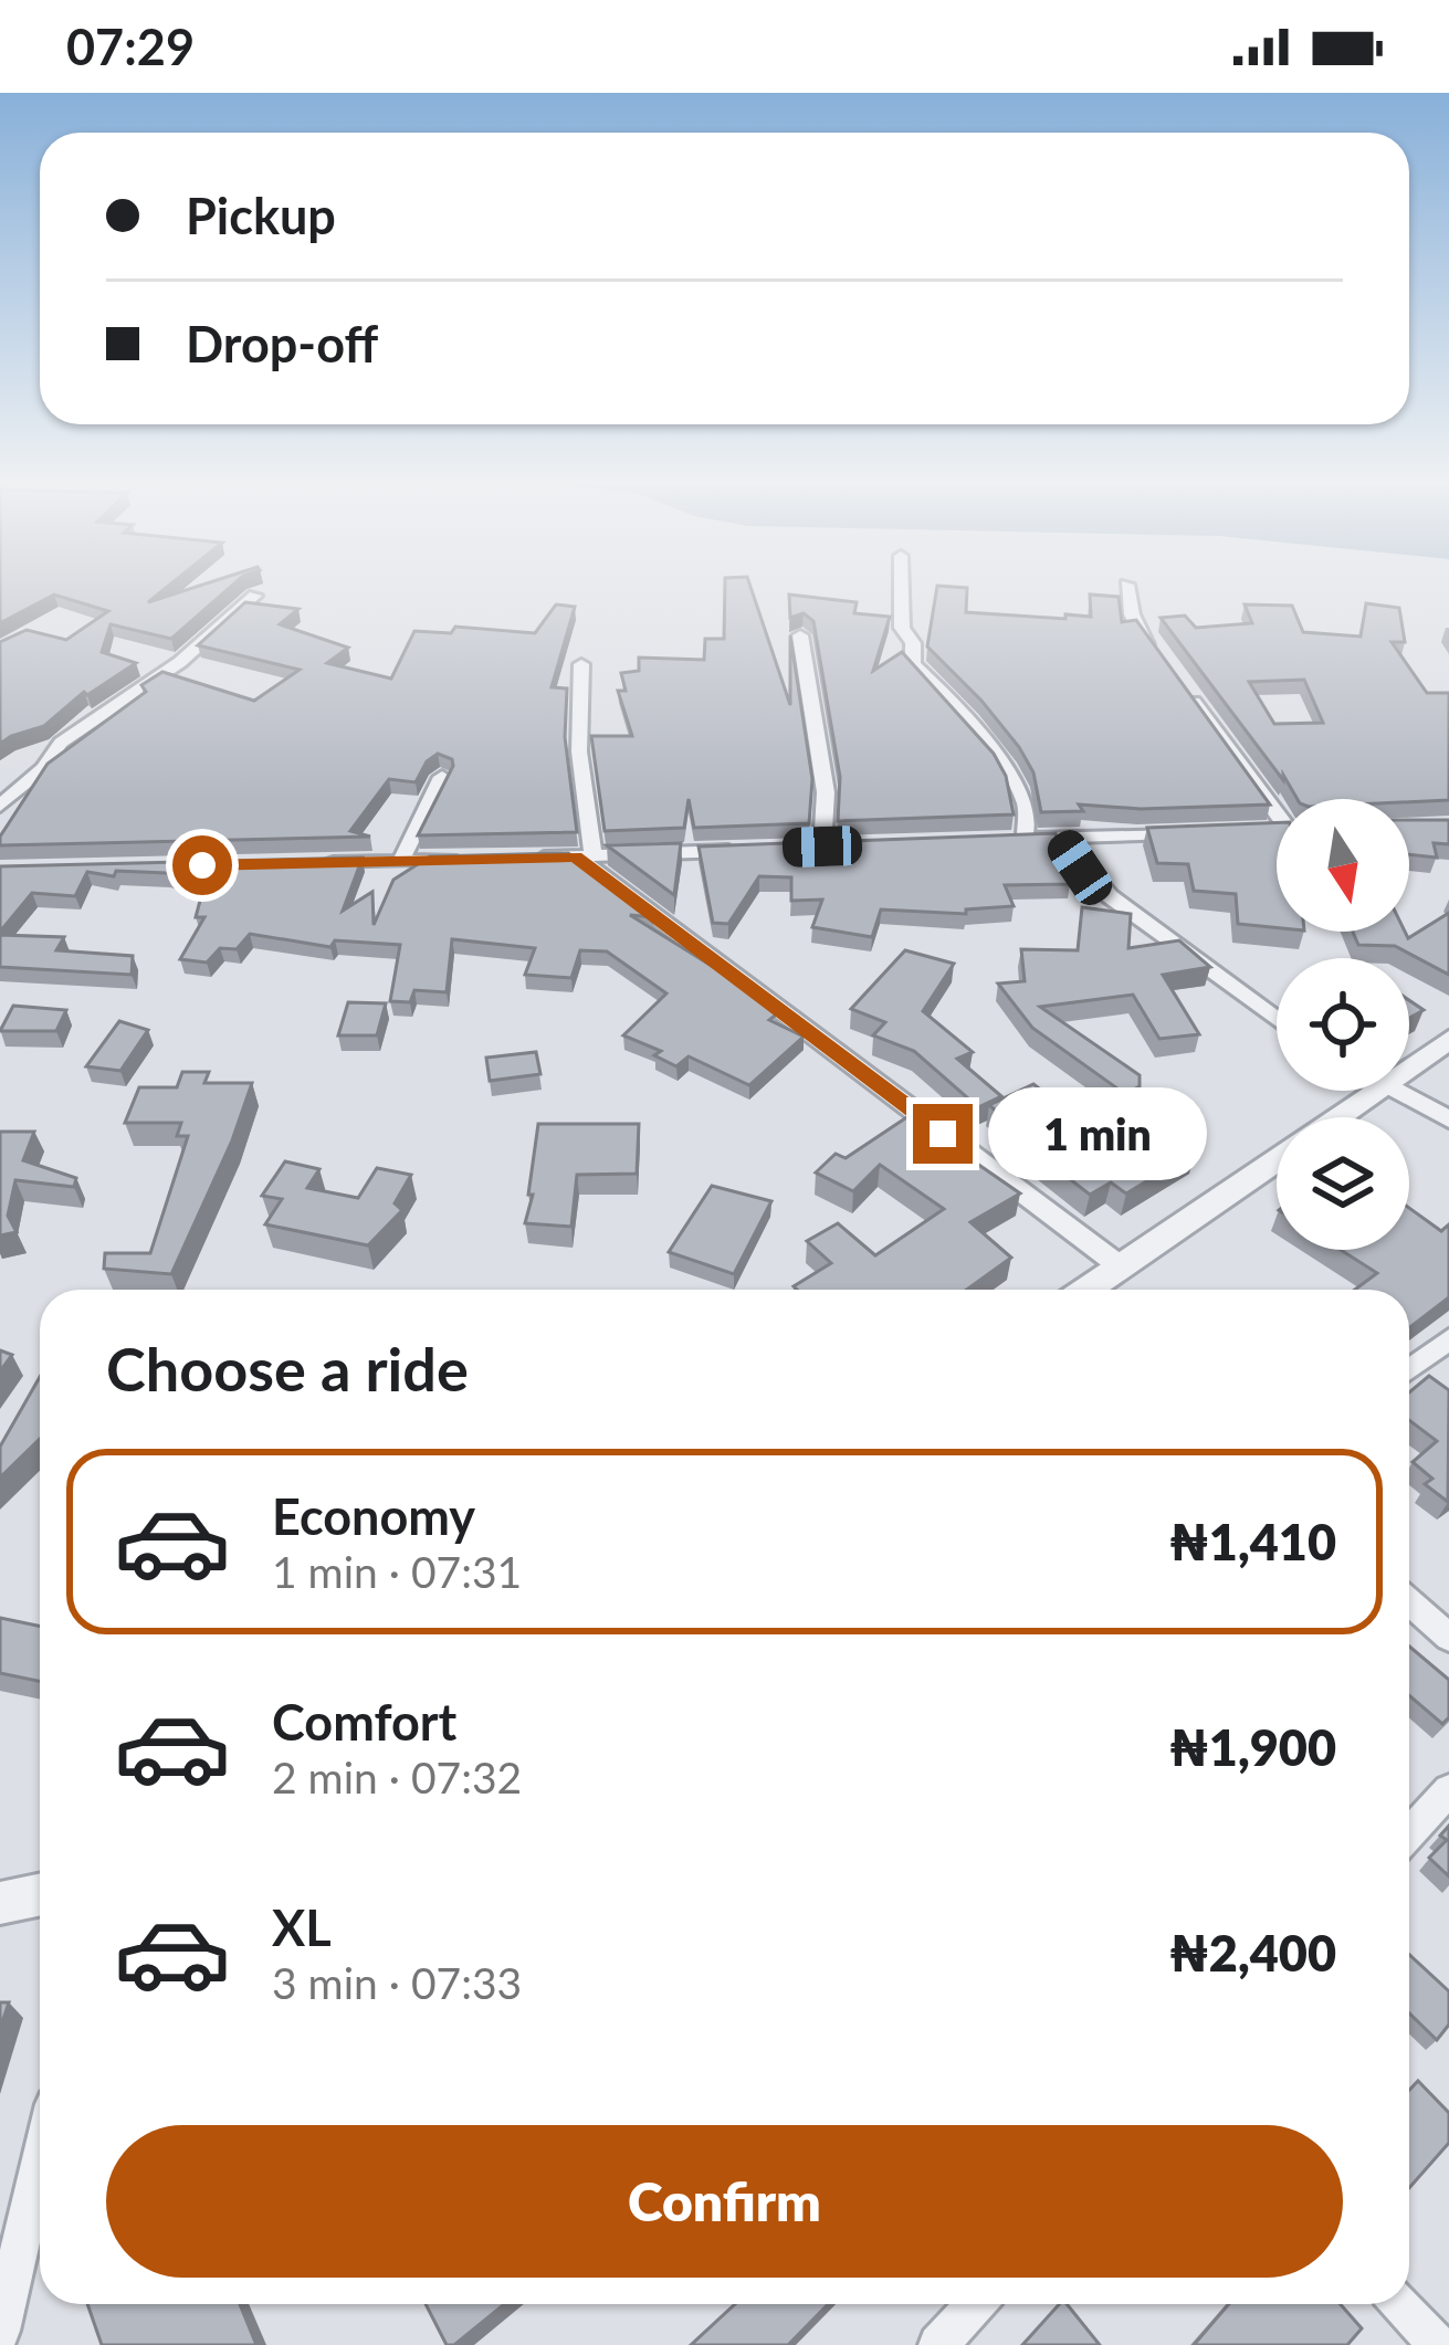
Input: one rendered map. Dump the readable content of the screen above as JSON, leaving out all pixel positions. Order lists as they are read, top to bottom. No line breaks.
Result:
{"north":"bottom","page":{"status":"07:29","banner":["Pickup","Drop-off"],"bubble":"1 min","heading":"Choose a ride","list":[{"name":"Economy","note":"1 min · 07:31","value":"₦1,410"},{"name":"Comfort","note":"2 min · 07:32","value":"₦1,900"},{"name":"XL","note":"3 min · 07:33","value":"₦2,400"}],"buttons":"Confirm"}}
